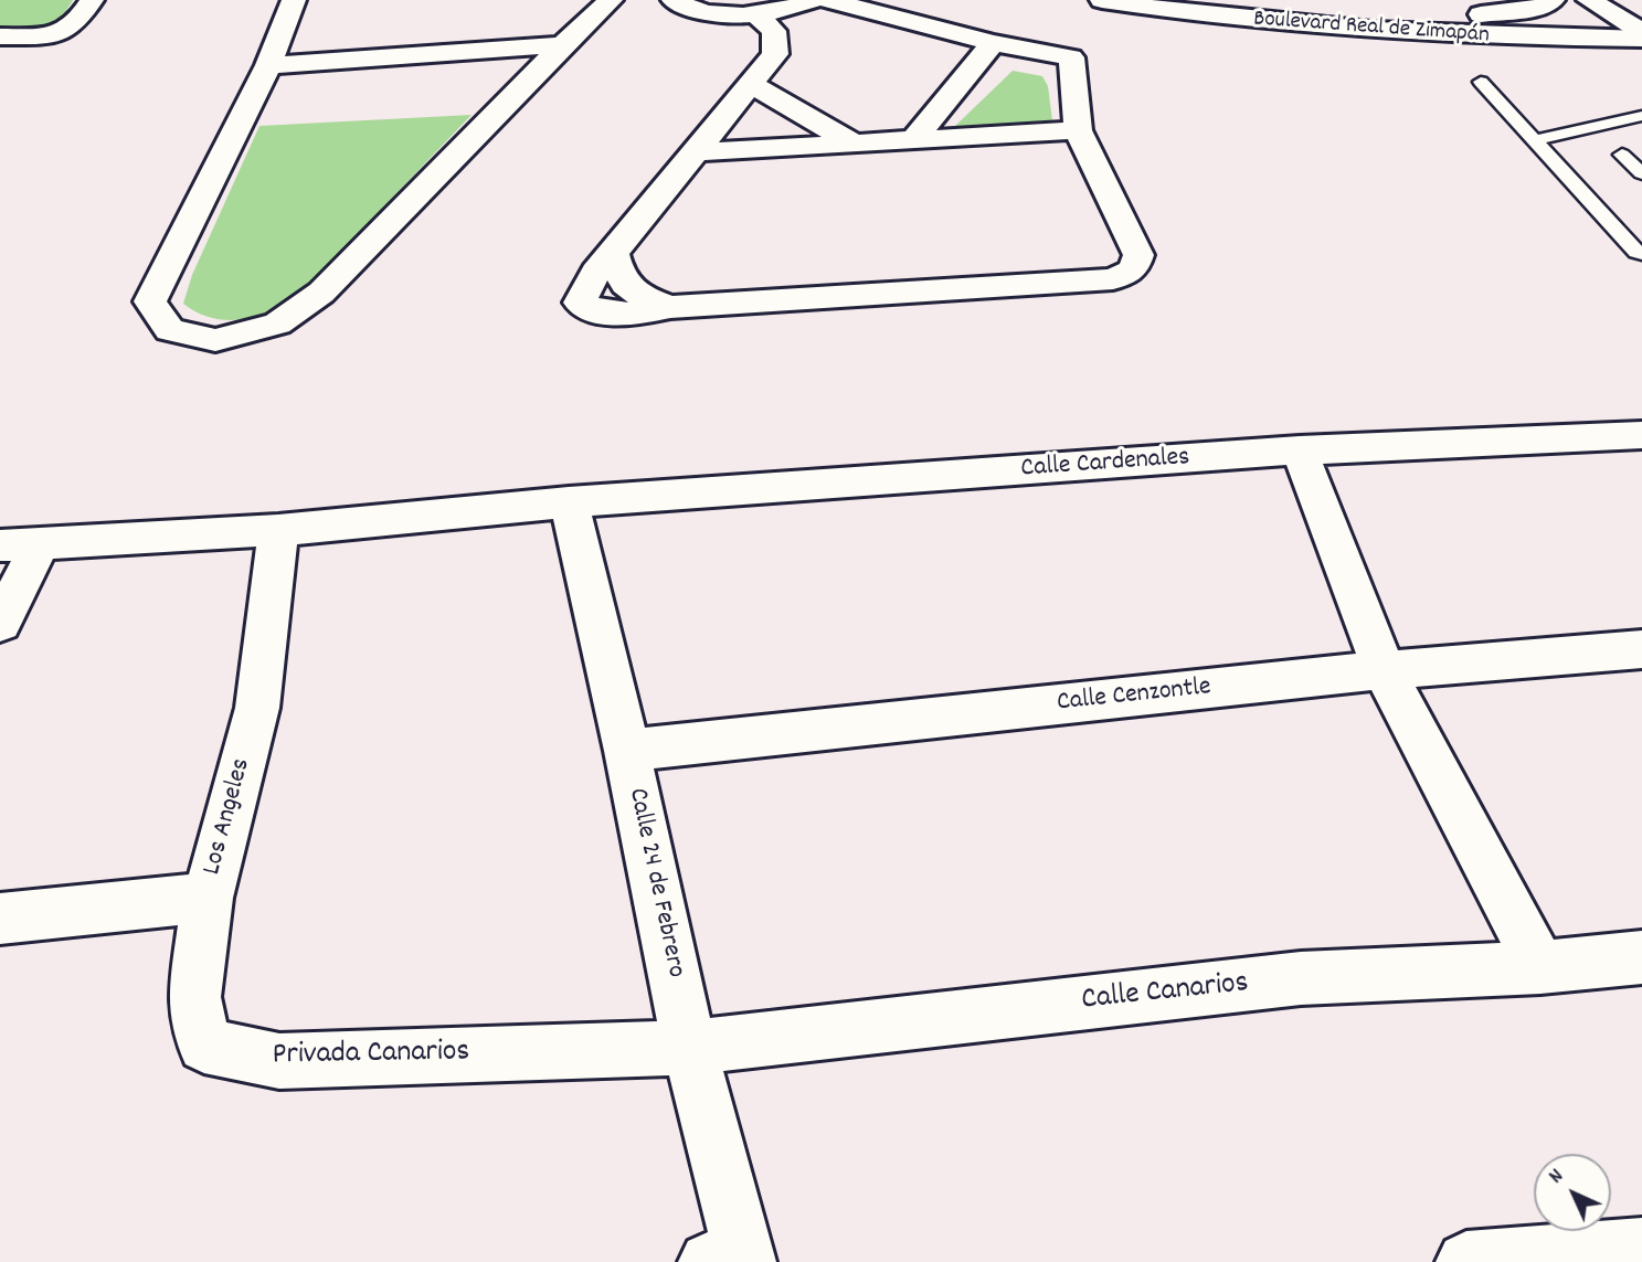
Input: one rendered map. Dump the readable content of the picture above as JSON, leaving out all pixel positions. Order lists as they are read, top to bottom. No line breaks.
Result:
{"streets":{"street":["Boulevard Real de Zimapán","Calle Cardenales","Calle Cenzontle","Los Angeles","Calle 24 de Febrero","Calle Canarios","Privada Canarios"]},"crossings":[["Calle Cardenales","Calle 24 de Febrero"],["Calle Cenzontle","Calle 24 de Febrero"],["Los Angeles","Privada Canarios"],["Calle 24 de Febrero","Calle Canarios"],["Calle 24 de Febrero","Privada Canarios"],["Calle Canarios","Privada Canarios"]],"north":"top left"}
